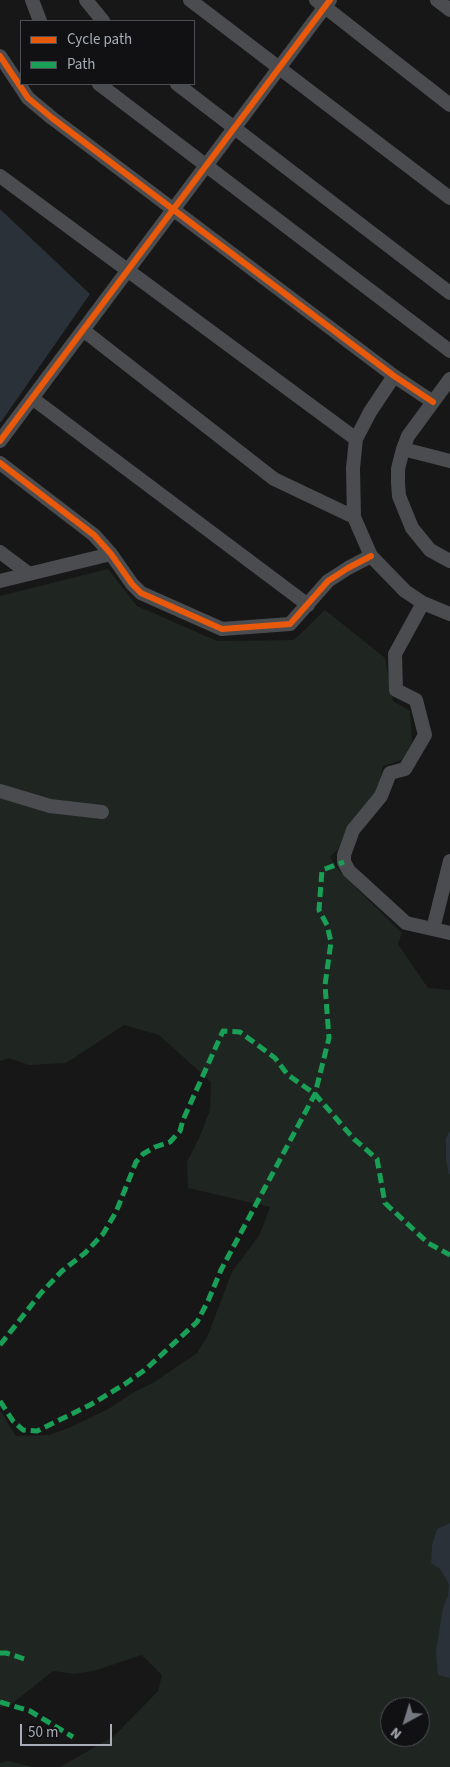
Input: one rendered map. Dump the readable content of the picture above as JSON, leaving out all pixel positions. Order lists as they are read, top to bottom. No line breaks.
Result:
{"legend":["Cycle path","Path"],"scale_bar":"50 m","north":"bottom left"}
